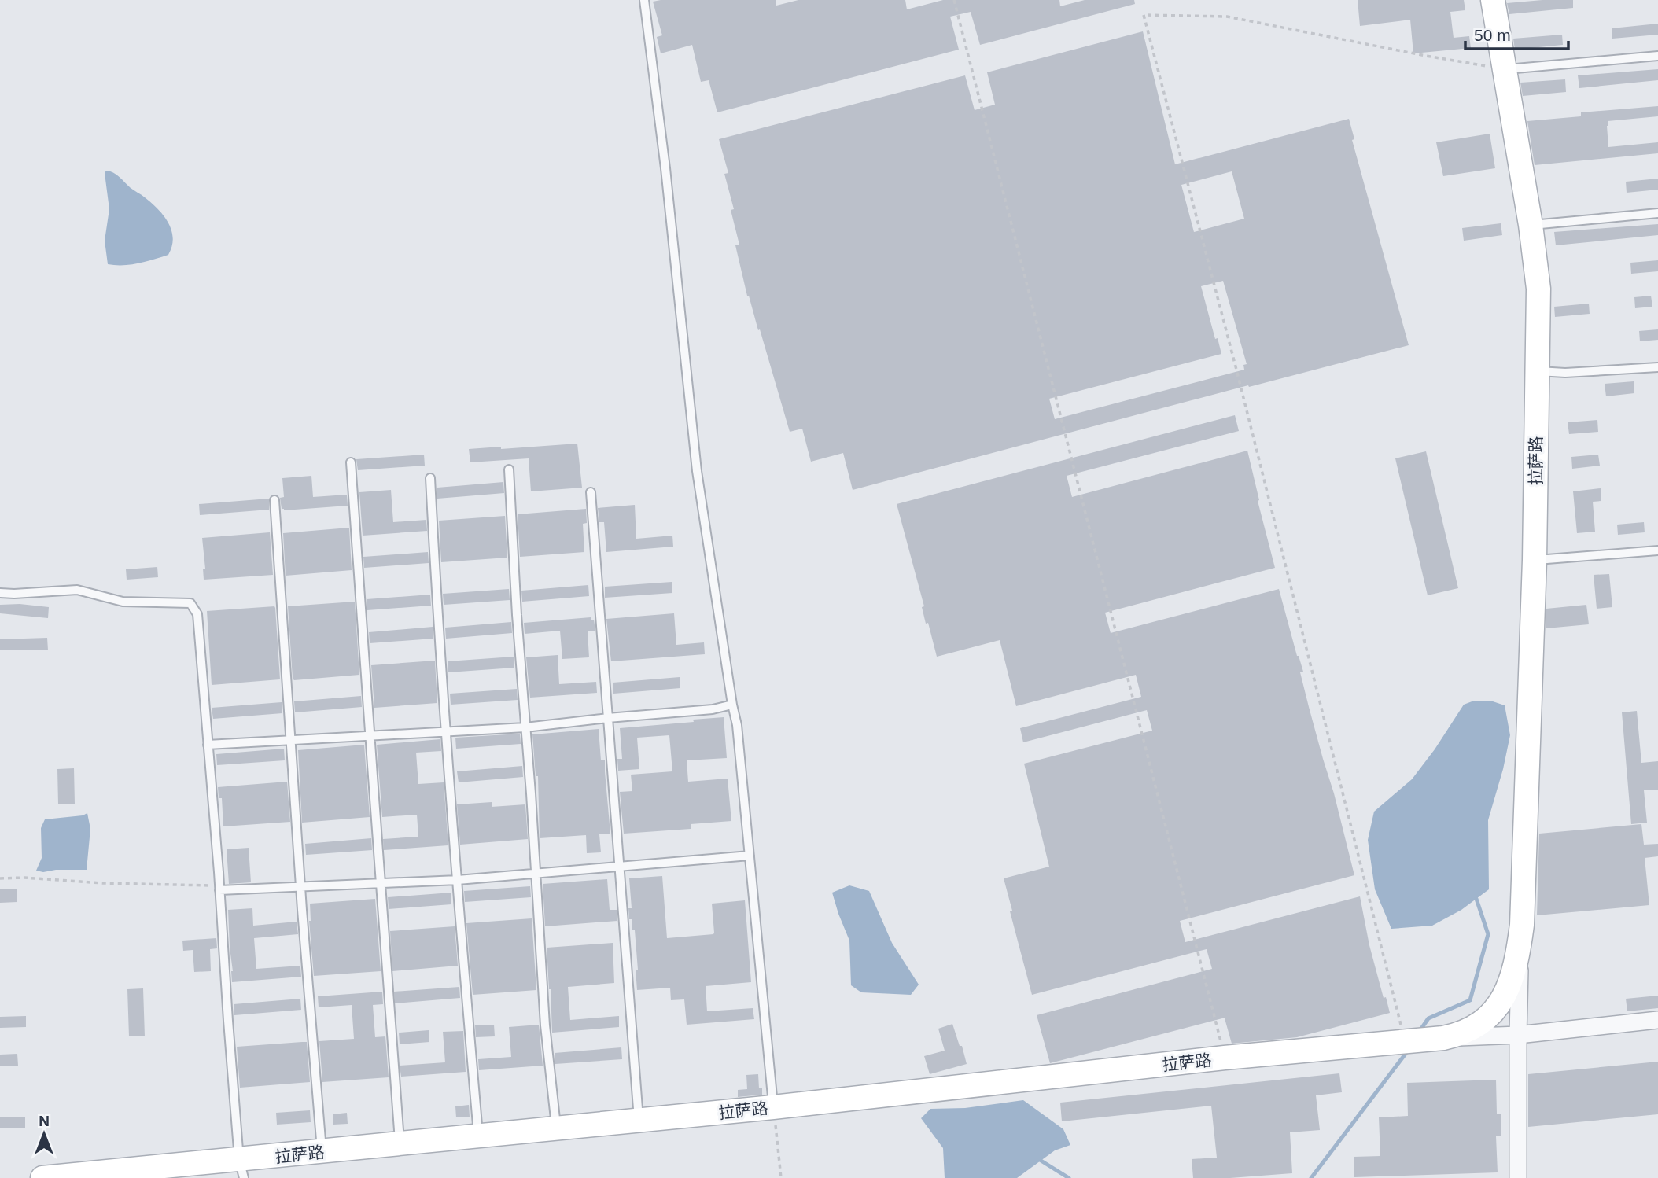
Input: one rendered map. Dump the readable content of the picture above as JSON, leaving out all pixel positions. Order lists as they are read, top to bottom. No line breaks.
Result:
{"streets":{"street":["拉萨路"]},"scale_bar":"50 m","north":"top"}
